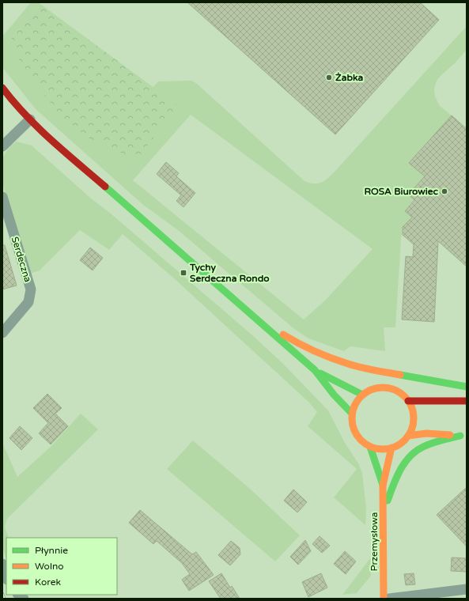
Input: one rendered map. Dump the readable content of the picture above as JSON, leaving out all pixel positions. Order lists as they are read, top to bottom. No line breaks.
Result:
{"streets":{"street":["Serdeczna","Przemysłowa"]},"places":{"other":["Żabka","ROSA Biurowiec"],"transit":["Tychy Serdeczna Rondo"]},"legend":["Płynnie","Wolno","Korek"]}
